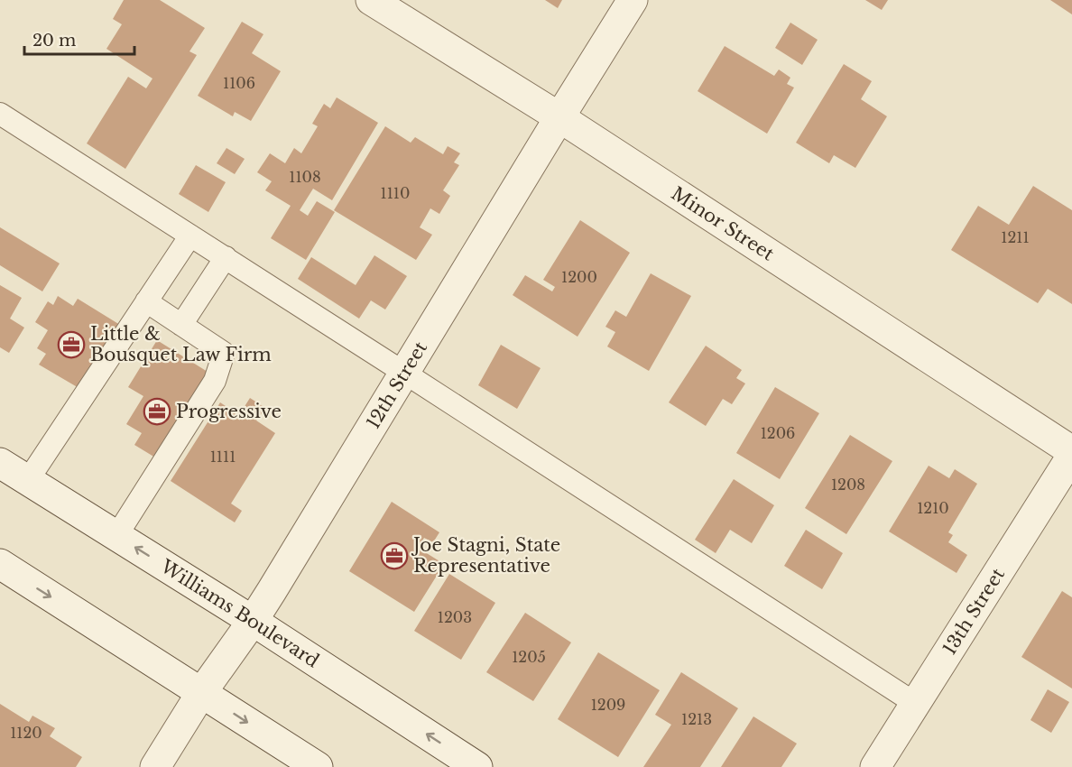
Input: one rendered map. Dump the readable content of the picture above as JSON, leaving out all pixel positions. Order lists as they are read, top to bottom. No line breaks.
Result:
{"streets":{"street":["Minor Street","12th Street","13th Street","Williams Boulevard"]},"crossings":[["Minor Street","12th Street"],["12th Street","Williams Boulevard"]],"places":{"office":["Little & Bousquet Law Firm","Progressive","Joe Stagni, State Representative"]},"house_numbers":["1106","1108","1110","1211","1200","1206","1111","1208","1210","1203","1205","1209","1213","1120"],"scale_bar":"20 m"}
